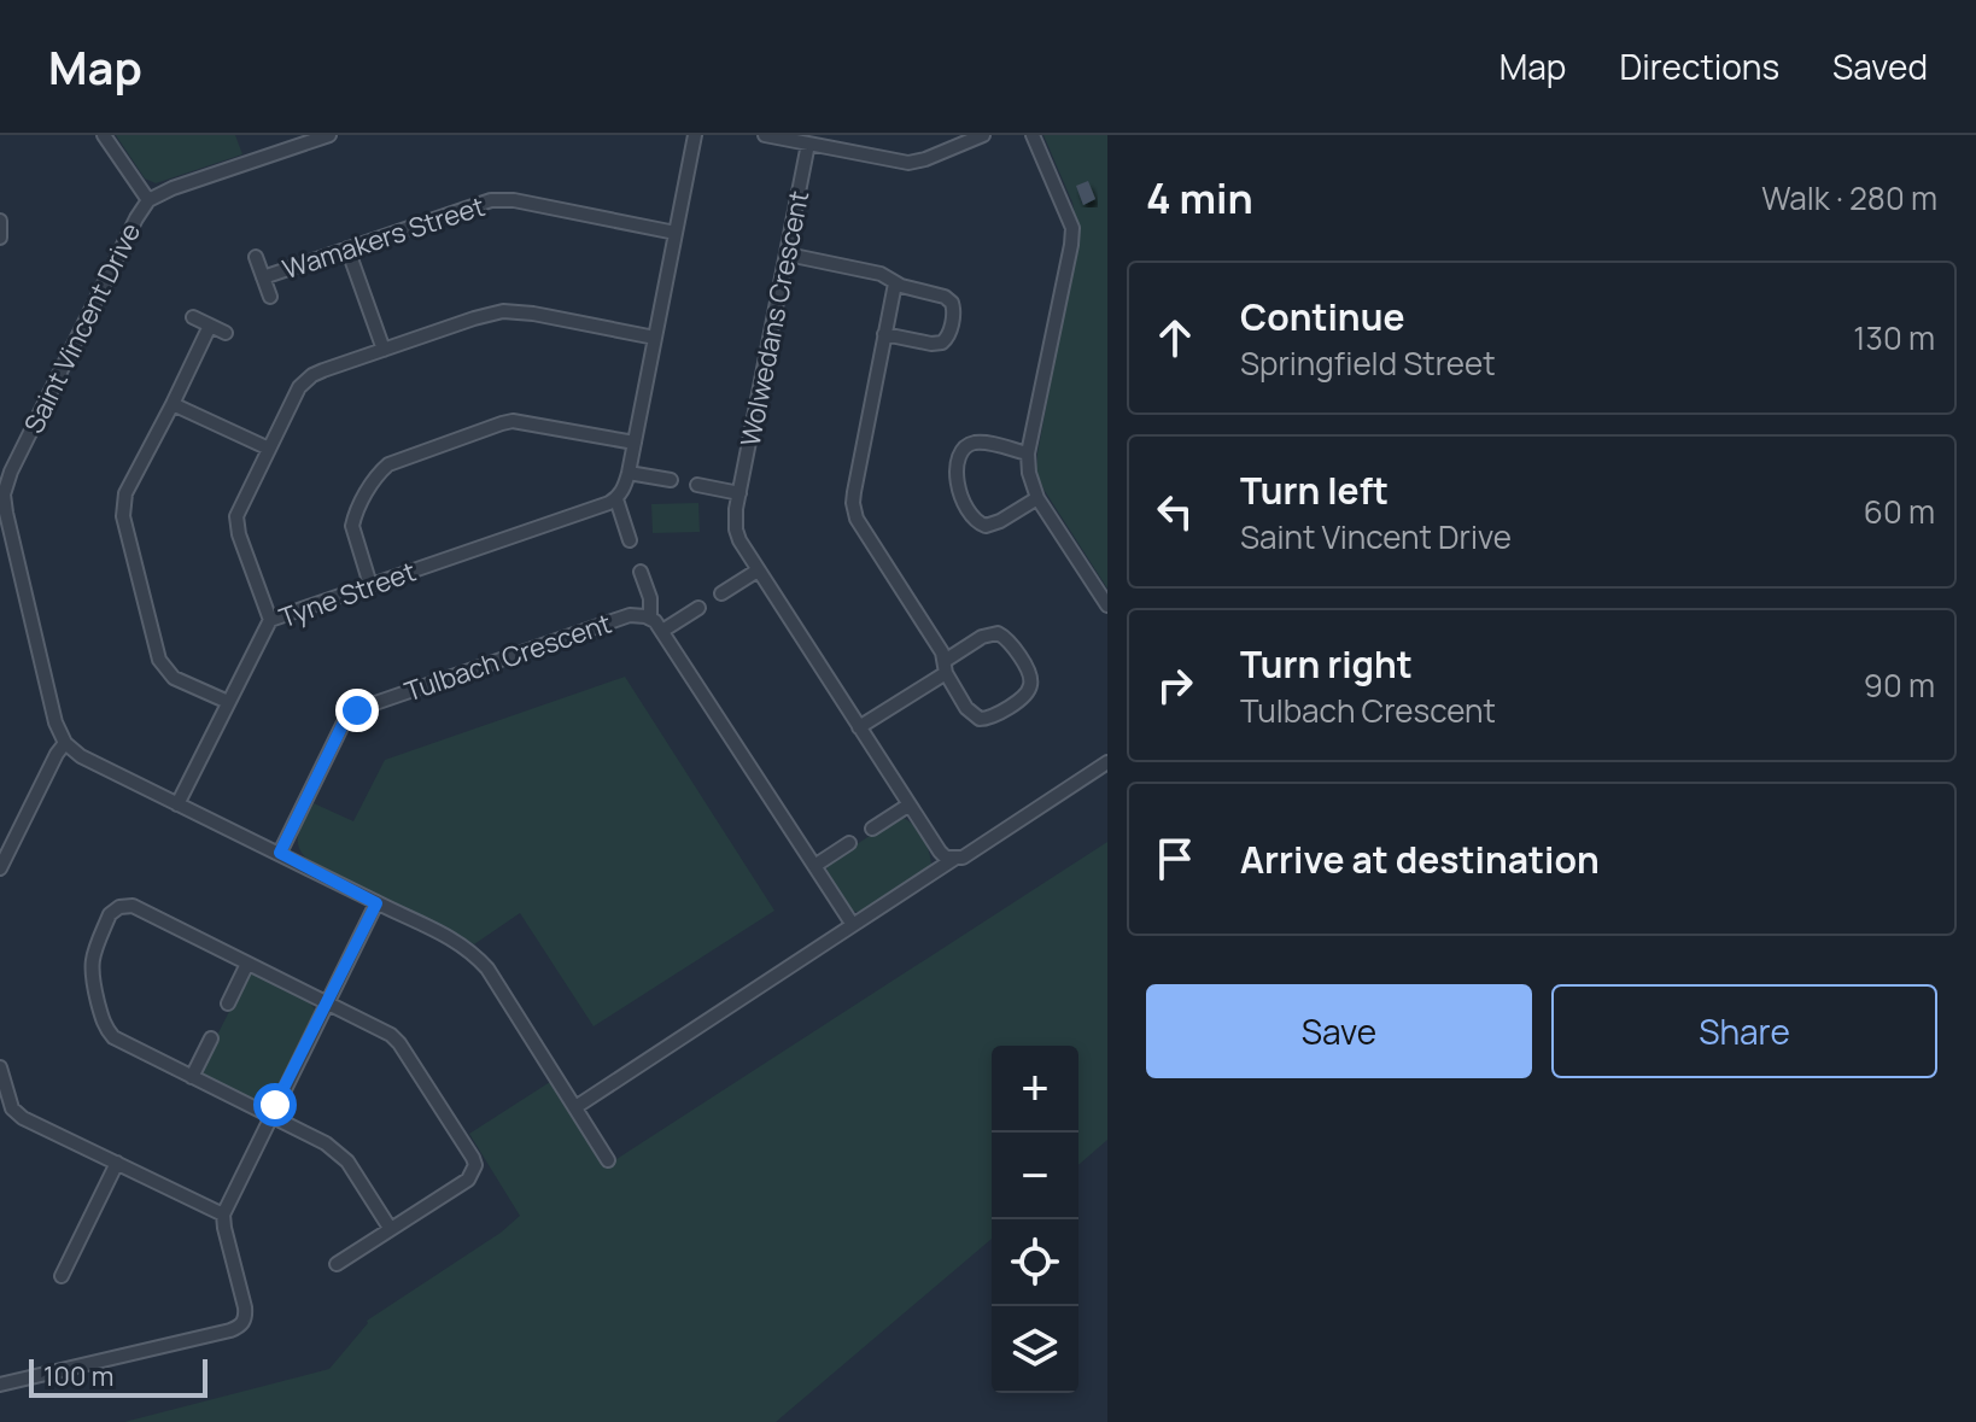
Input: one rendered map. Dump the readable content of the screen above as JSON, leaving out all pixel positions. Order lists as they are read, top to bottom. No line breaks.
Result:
{"streets":{"street":["Wamakers Street","Wolwedans Crescent","Saint Vincent Drive","Tyne Street","Tulbach Crescent"]},"scale_bar":"100 m","page":{"header":"Map","nav":["Map","Directions","Saved"],"heading":["4 min","Walk · 280 m"],"list":[["Continue","Springfield Street","130 m"],["Turn left","Saint Vincent Drive","60 m"],["Turn right","Tulbach Crescent","90 m"],"Arrive at destination"],"buttons":["Save","Share"],"map_buttons":["+","−"],"scale":"100 m"}}
